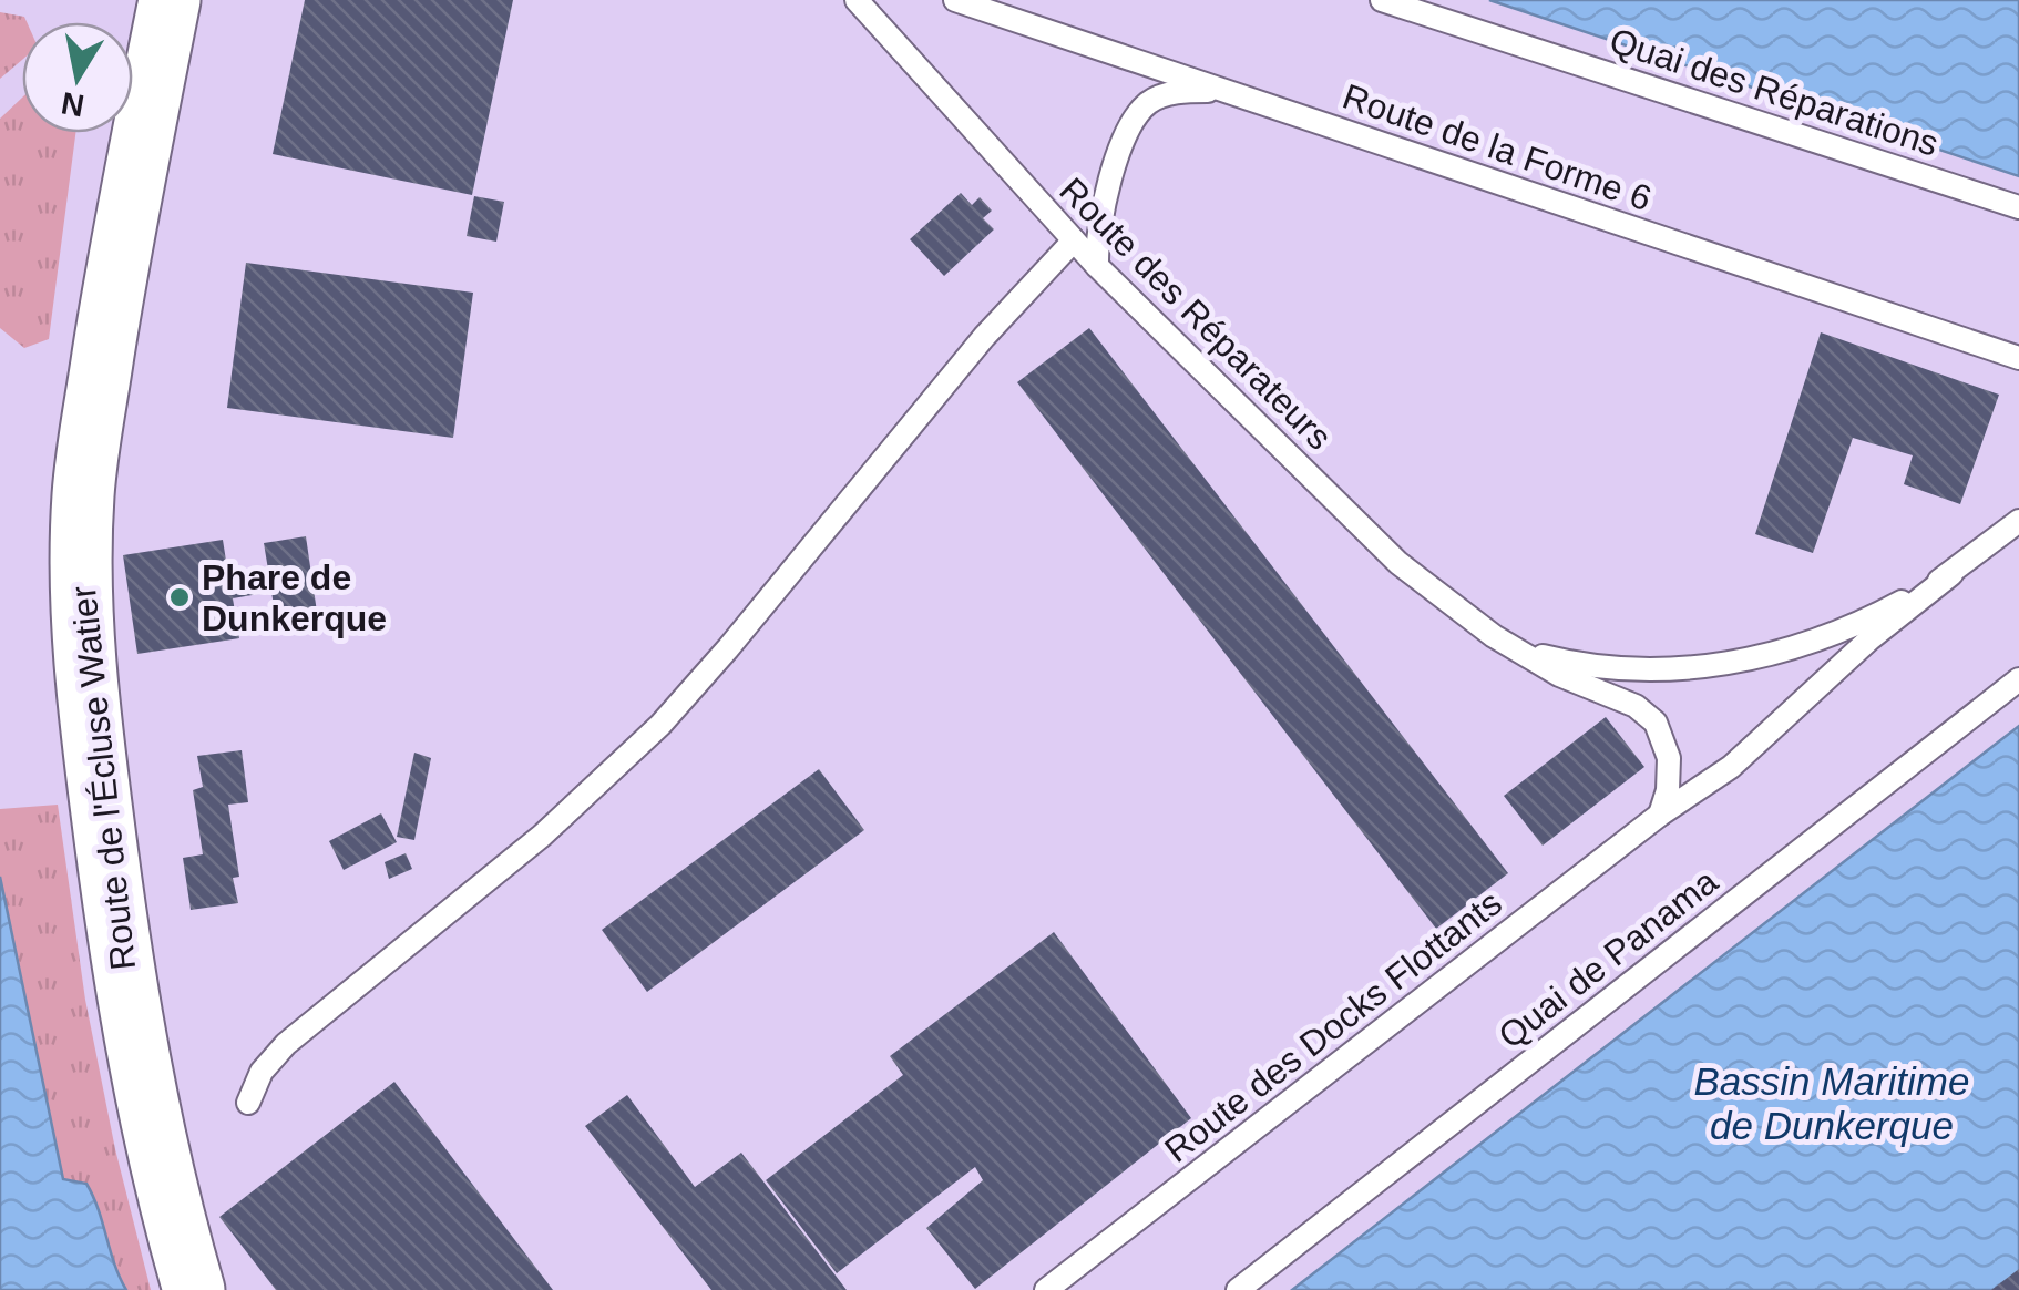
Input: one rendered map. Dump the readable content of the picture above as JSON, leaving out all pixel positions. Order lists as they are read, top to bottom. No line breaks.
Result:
{"streets":{"street":["Route de l'Écluse Watier"],"lane":["Quai des Réparations","Route de la Forme 6","Route des Réparateurs","Quai de Panama","Route des Docks Flottants"]},"crossings":[["Route des Réparateurs","Route des Docks Flottants"]],"water":["Bassin Maritime de Dunkerque"],"places":["Phare de Dunkerque"],"north":"bottom"}
